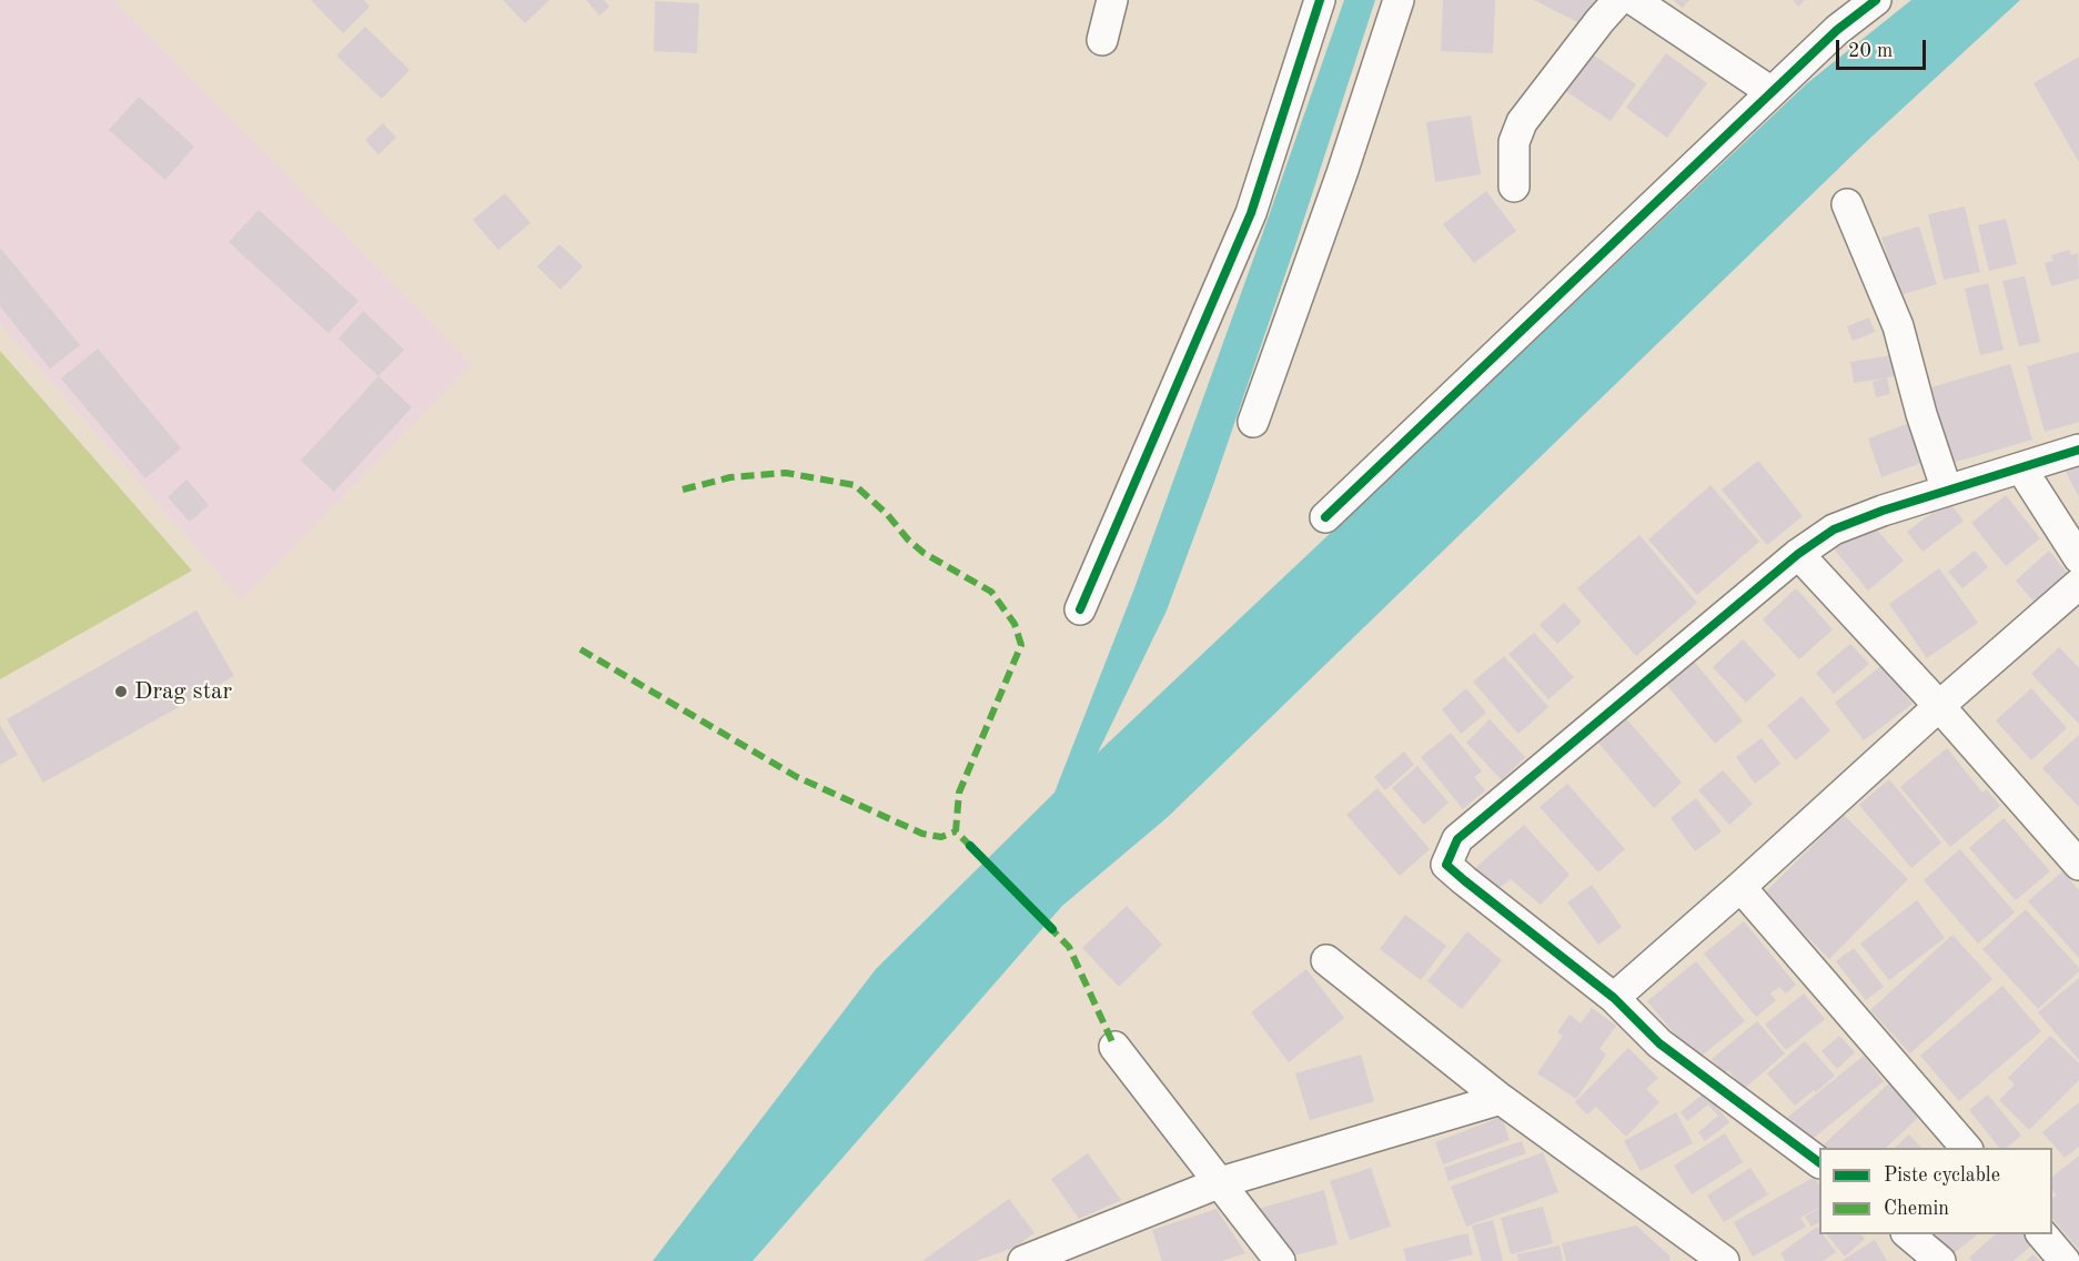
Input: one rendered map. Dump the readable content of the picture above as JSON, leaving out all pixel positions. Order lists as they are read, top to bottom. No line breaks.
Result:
{"places":["Drag star"],"legend":["Piste cyclable","Chemin"],"scale_bar":"20 m"}
